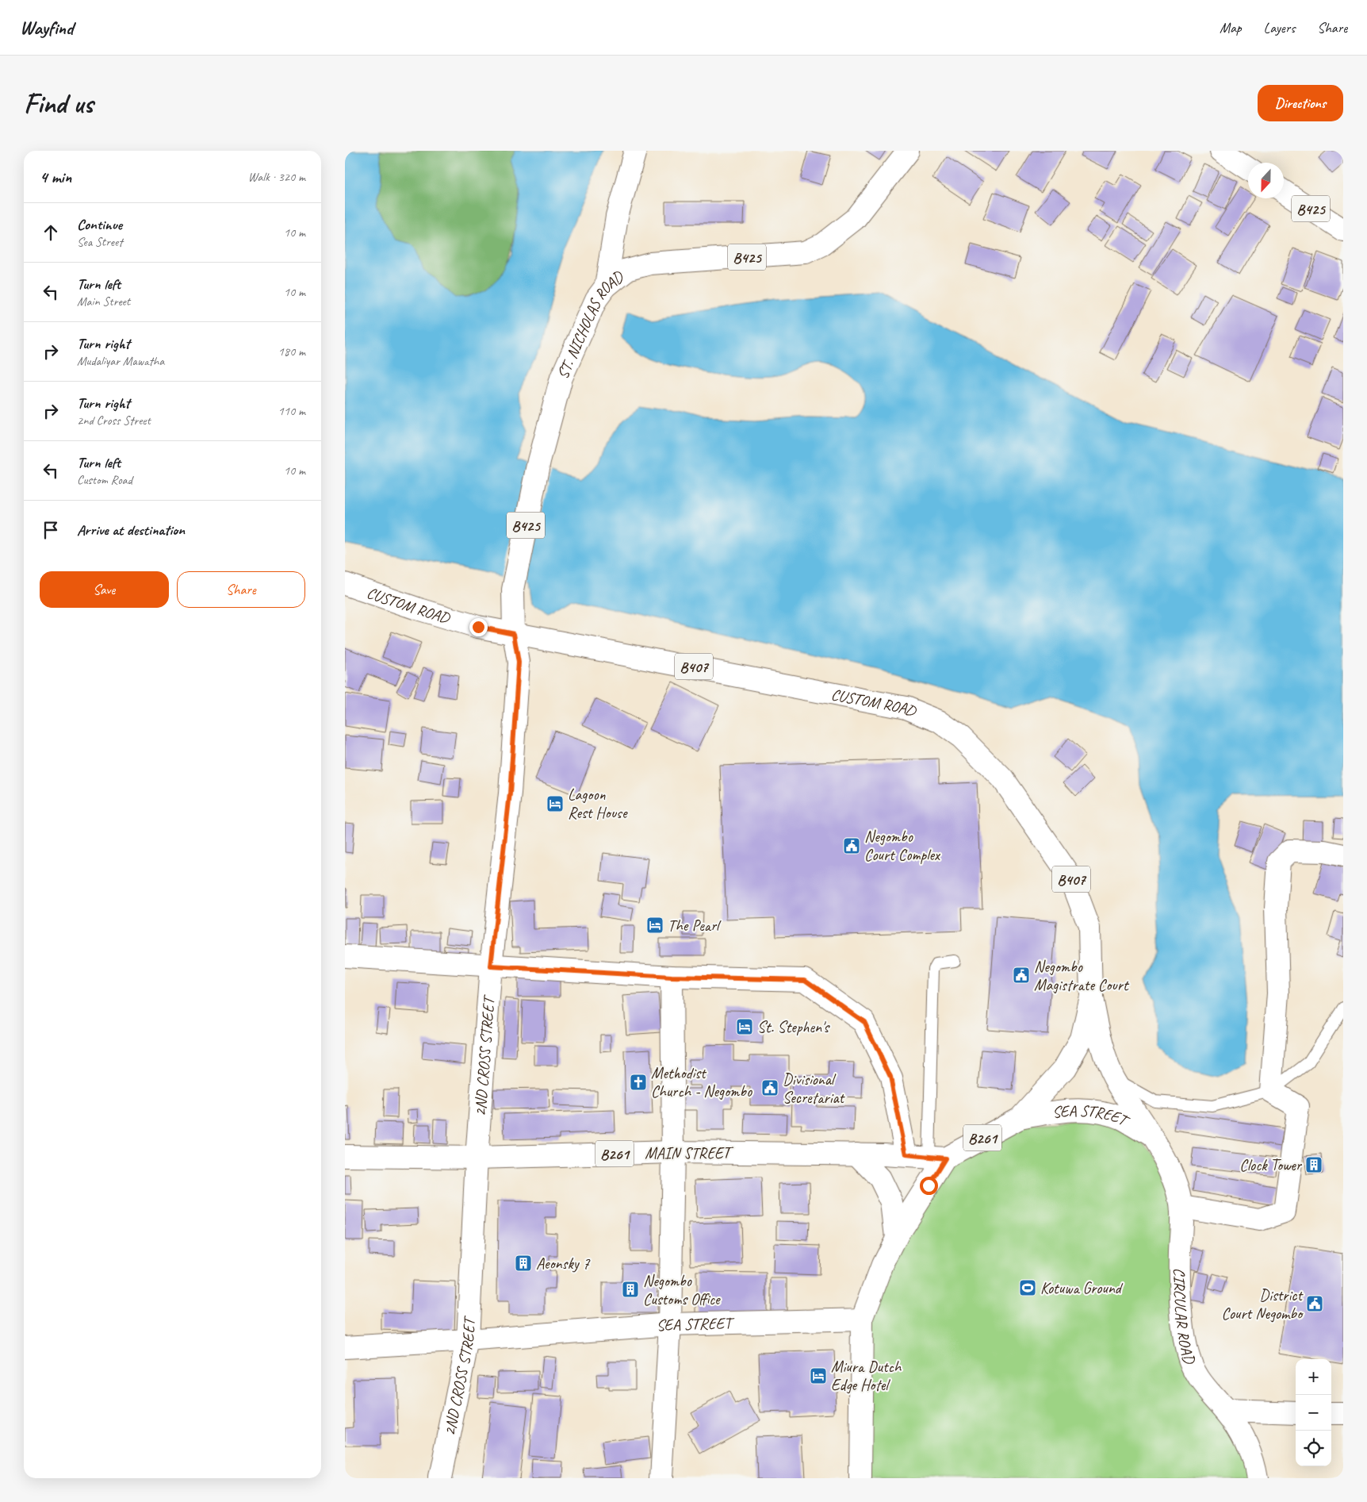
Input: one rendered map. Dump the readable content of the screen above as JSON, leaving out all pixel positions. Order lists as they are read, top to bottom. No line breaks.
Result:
{"streets":{"street":["B425","ST. NICHOLAS ROAD","CUSTOM ROAD","B407","2ND CROSS STREET","SEA STREET","B261","MAIN STREET","CIRCULAR ROAD"]},"crossings":[["ST. NICHOLAS ROAD","CUSTOM ROAD"],["ST. NICHOLAS ROAD","2ND CROSS STREET"],["CUSTOM ROAD","2ND CROSS STREET"],["CUSTOM ROAD","SEA STREET"],["CUSTOM ROAD","B261"],["CUSTOM ROAD","CIRCULAR ROAD"],["2ND CROSS STREET","SEA STREET"],["2ND CROSS STREET","MAIN STREET"],["SEA STREET","B261"],["SEA STREET","CIRCULAR ROAD"],["B261","MAIN STREET"]],"places":{"hotel":["Lagoon Rest House","The Pearl","St. Stephen's","Miura Dutch Edge Hotel"],"public building":["Negombo Court Complex","Negombo Magistrate Court","Divisional Secretariat","District Court Negombo"],"church":["Methodist Church - Negombo"],"building":["Clock Tower","Aeonsky 7","Negombo Customs Office"],"sports":["Kotuwa Ground"]},"north":"bottom","page":{"header":"Wayfind","nav":["Map","Layers","Share"],"buttons":["Directions",["Save","Share"]],"title":"Find us","heading":["4 min","Walk · 320 m"],"list":[["Continue","Sea Street","10 m"],["Turn left","Main Street","10 m"],["Turn right","Mudaliyar Mawatha","180 m"],["Turn right","2nd Cross Street","110 m"],["Turn left","Custom Road","10 m"],"Arrive at destination"],"map_buttons":["+","−"]}}
